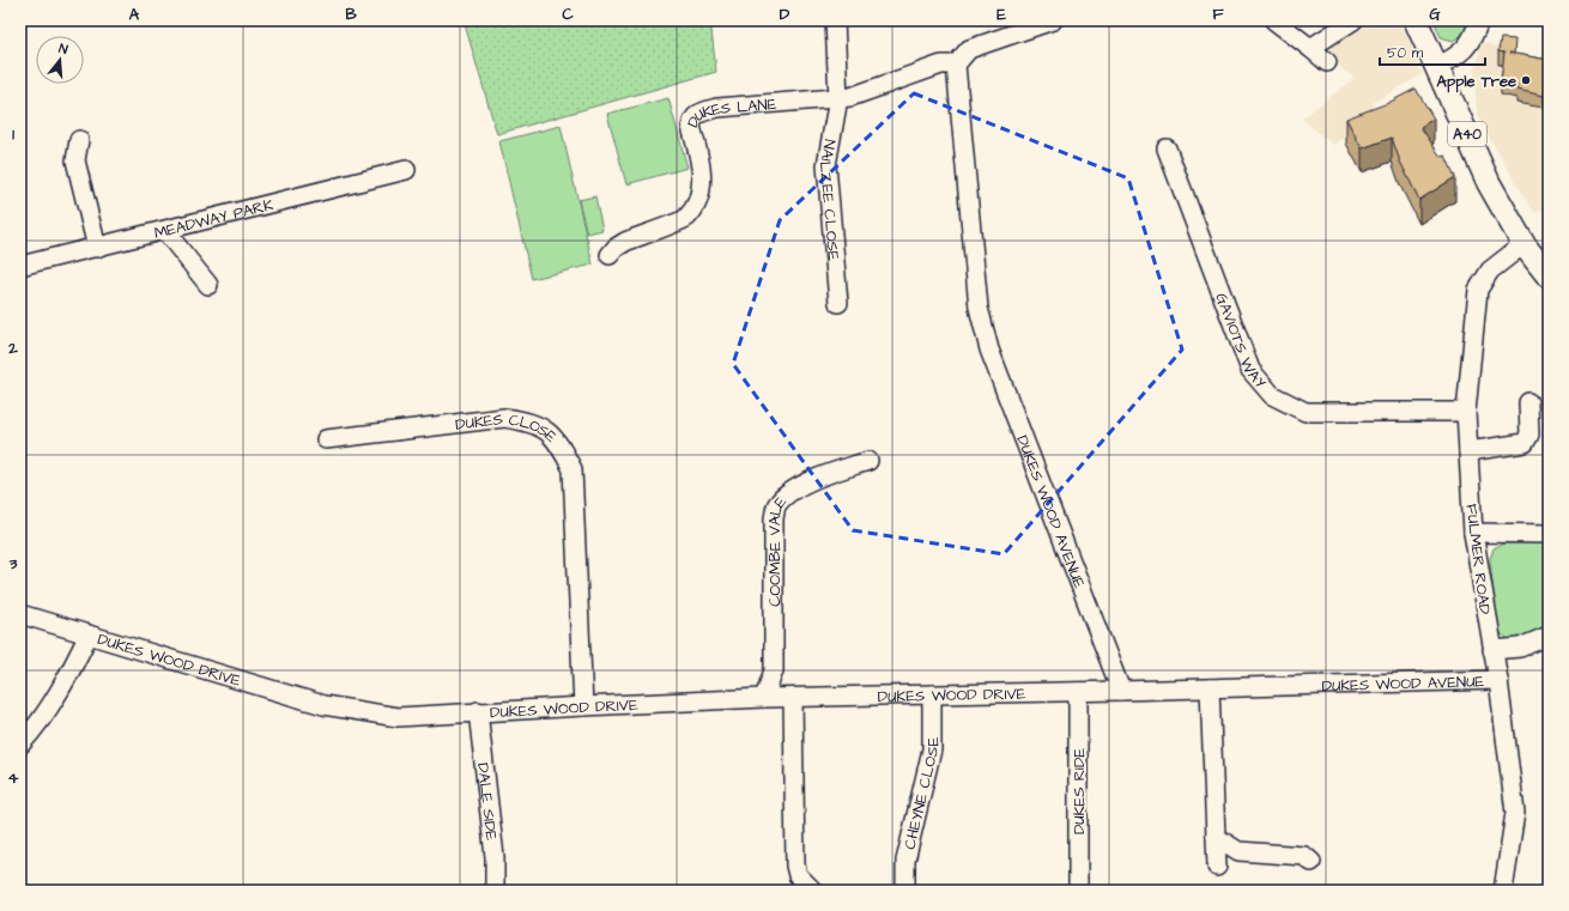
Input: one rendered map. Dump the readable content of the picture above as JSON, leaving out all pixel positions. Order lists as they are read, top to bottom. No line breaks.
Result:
{"streets":{"main road":["A40"],"street":["DUKES LANE","NAILZEE CLOSE","MEADWAY PARK","GAVIOTS WAY","DUKES CLOSE","DUKES WOOD AVENUE","COOMBE VALE","FULMER ROAD","DUKES WOOD DRIVE","DUKES RIDE","CHEYNE CLOSE","DALE SIDE"]},"crossings":[["DUKES LANE","NAILZEE CLOSE"],["DUKES LANE","DUKES WOOD AVENUE"],["A40","FULMER ROAD"],["GAVIOTS WAY","FULMER ROAD"],["DUKES CLOSE","DUKES WOOD DRIVE"],["DUKES WOOD AVENUE","FULMER ROAD"],["DUKES WOOD AVENUE","DUKES WOOD DRIVE"],["COOMBE VALE","DUKES WOOD DRIVE"],["DUKES WOOD DRIVE","DUKES RIDE"],["DUKES WOOD DRIVE","CHEYNE CLOSE"],["DUKES WOOD DRIVE","DALE SIDE"]],"places":["Apple Tree"],"scale_bar":"50 m","north":"top","grid":{"columns":["A","B","C","D","E","F","G"],"rows":["1","2","3","4"]}}
